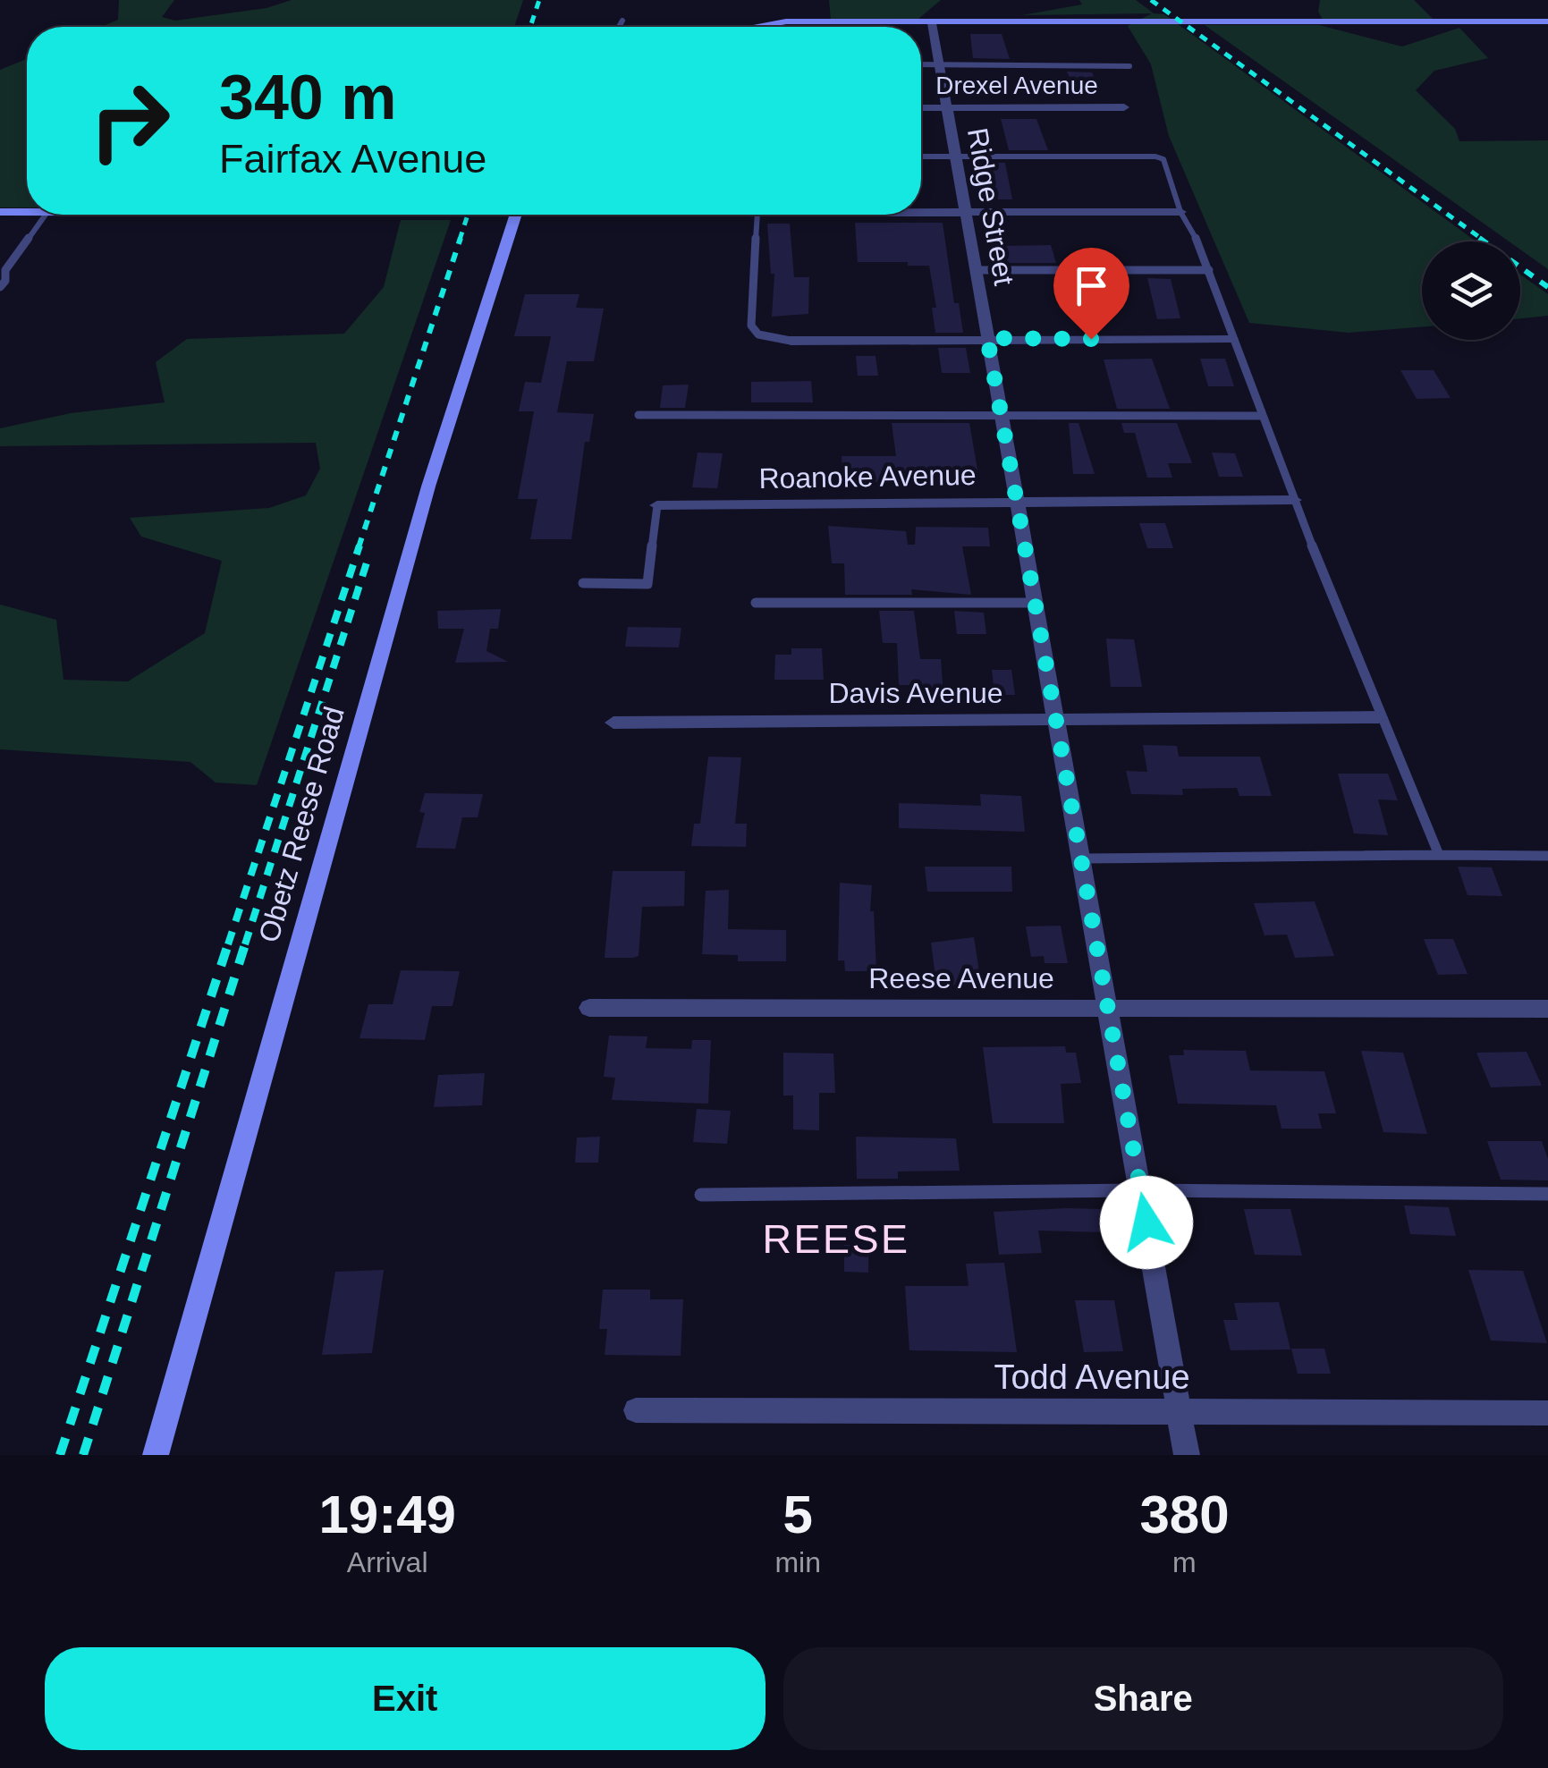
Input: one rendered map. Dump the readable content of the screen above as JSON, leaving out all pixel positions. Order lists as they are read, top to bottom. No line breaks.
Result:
{"streets":{"street":["Drexel Avenue","Ridge Street","Roanoke Avenue","Davis Avenue","Obetz Reese Road","Reese Avenue","Todd Avenue"]},"crossings":[["Drexel Avenue","Ridge Street"],["Ridge Street","Roanoke Avenue"],["Ridge Street","Davis Avenue"],["Ridge Street","Reese Avenue"],["Ridge Street","Todd Avenue"]],"districts":["REESE"],"page":{"turn":["340 m","Fairfax Avenue"],"eta":["19:49","Arrival","5","min","380","m"],"buttons":["Exit","Share"]}}
